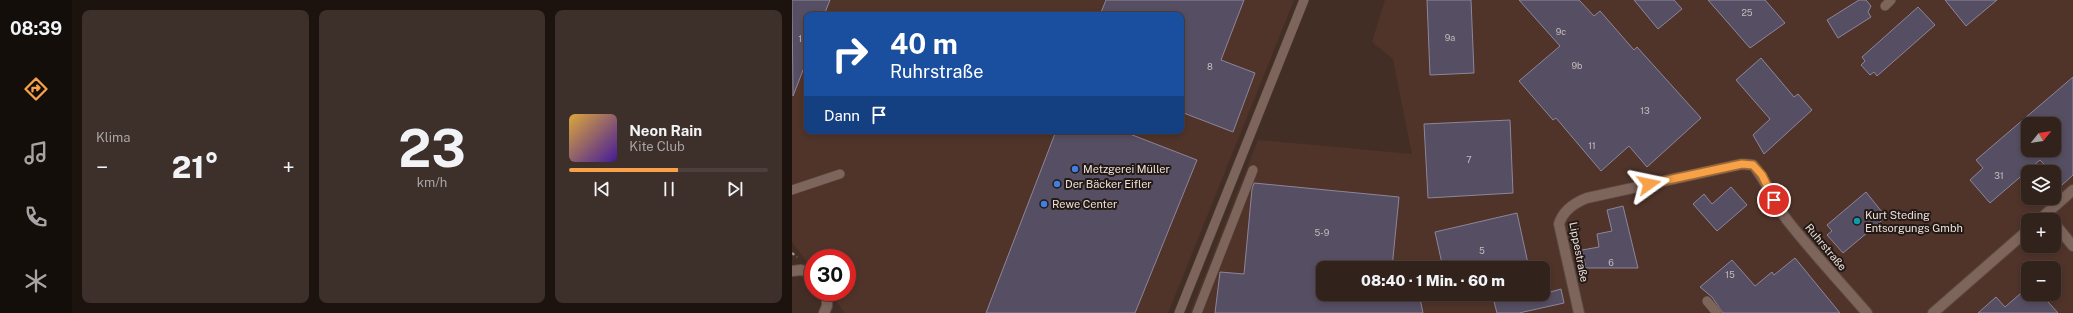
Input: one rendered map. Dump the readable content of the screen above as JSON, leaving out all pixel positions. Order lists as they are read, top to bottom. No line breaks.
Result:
{"streets":{"street":["Ruhrstraße","Lippestraße"]},"crossings":[["Ruhrstraße","Lippestraße"]],"places":["Metzgerei Müller","Der Bäcker Eifler","Rewe Center","Kurt Steding Entsorgungs Gmbh"],"house_numbers":["25","9c","9a","1","9b","8","13","11","7","31","5-9","5","6","15"],"north":"top right","page":{"tabs":"08:39","tile":["Klima",["23","km/h"]],"turn":["40 m","Ruhrstraße"],"then":"Dann","song":["Neon Rain","Kite Club"],"map_buttons":["+","−"],"heat":["−","21°","+"],"limit":"30","trip":"08:40 · 1 Min. · 60 m"}}
